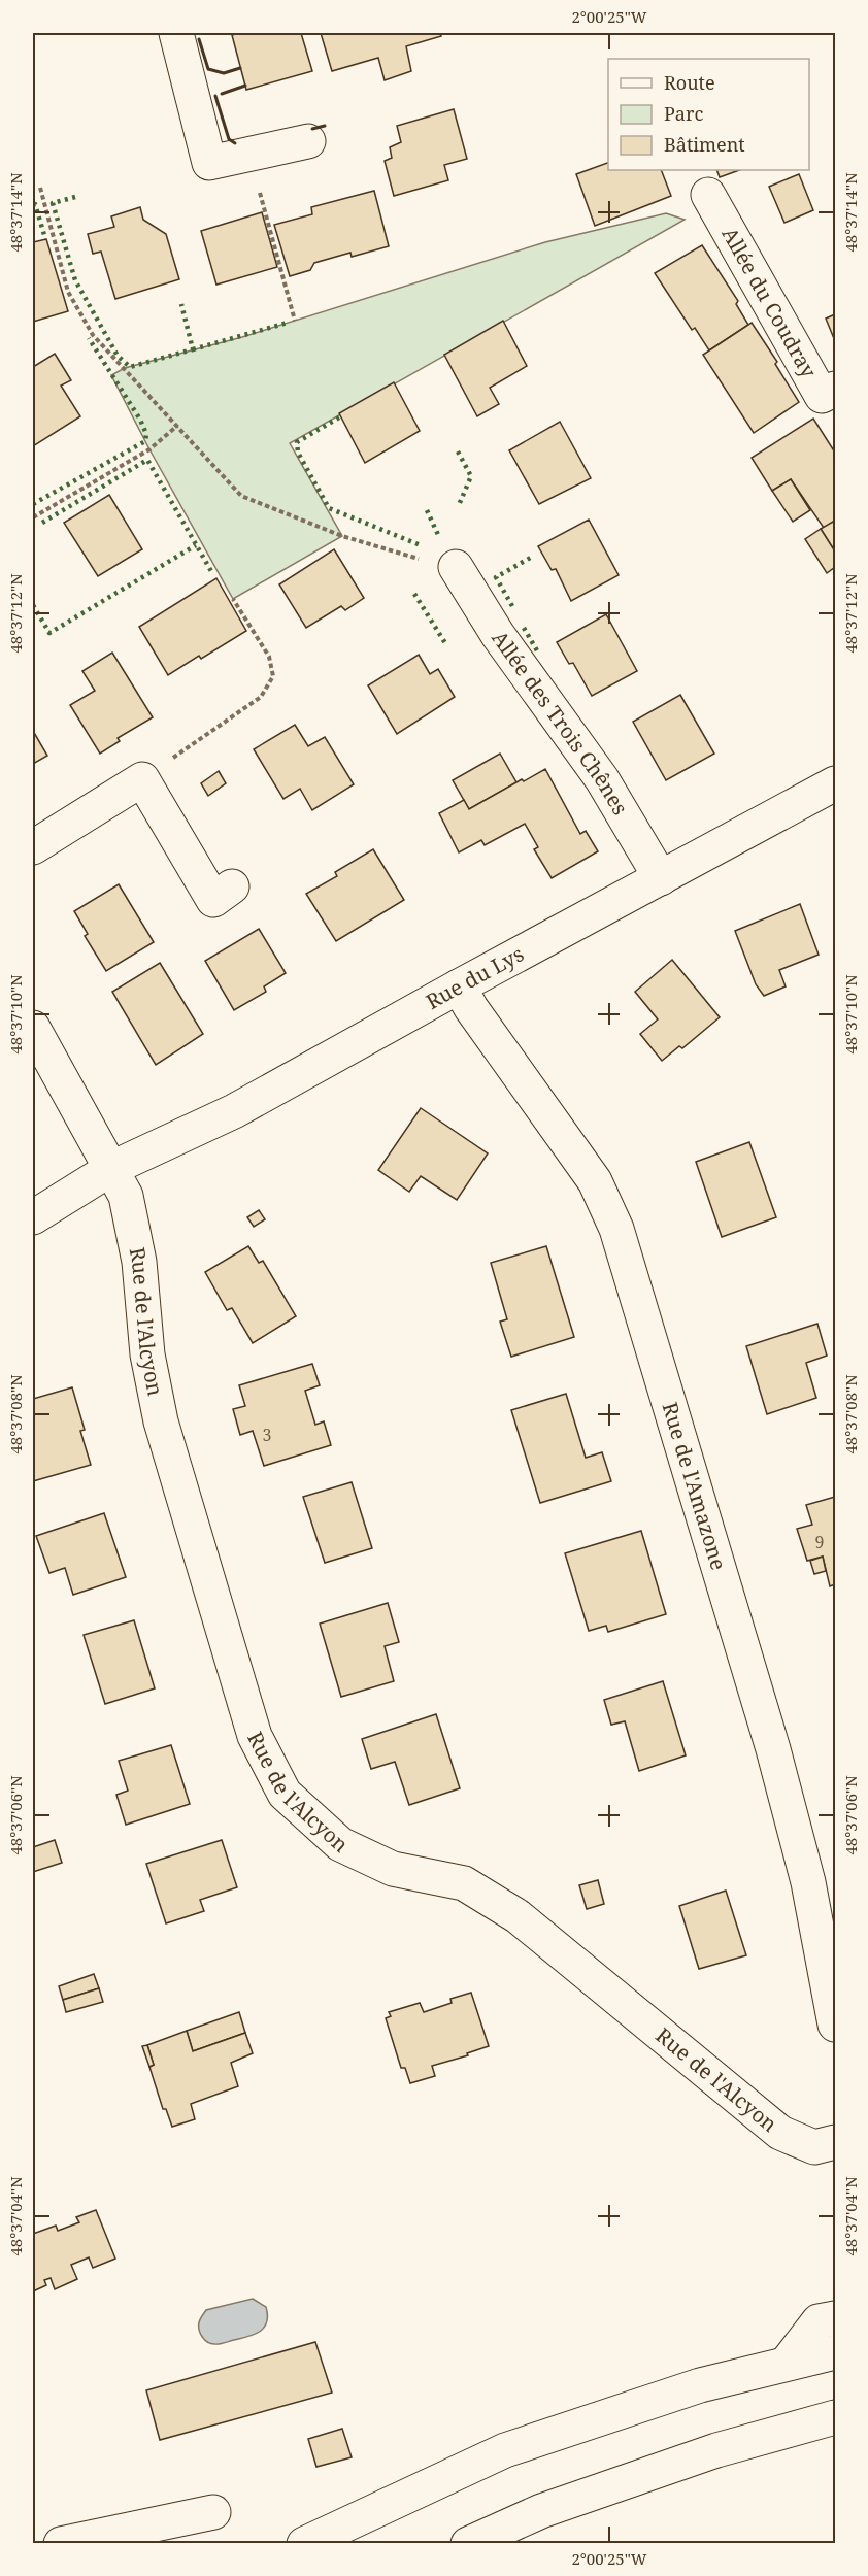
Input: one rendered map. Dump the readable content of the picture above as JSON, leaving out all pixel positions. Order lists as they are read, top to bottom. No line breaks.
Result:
{"streets":{"street":["Allée du Coudray","Allée des Trois Chênes","Rue du Lys","Rue de l'Alcyon","Rue de l'Amazone"]},"crossings":[["Allée des Trois Chênes","Rue du Lys"],["Rue du Lys","Rue de l'Alcyon"],["Rue du Lys","Rue de l'Amazone"]],"house_numbers":["3","9"],"legend":["Route","Parc","Bâtiment"],"coordinates":["2°00'25\"W","48°37'14\"N","48°37'12\"N","48°37'10\"N","48°37'08\"N","48°37'06\"N","48°37'04\"N"]}
